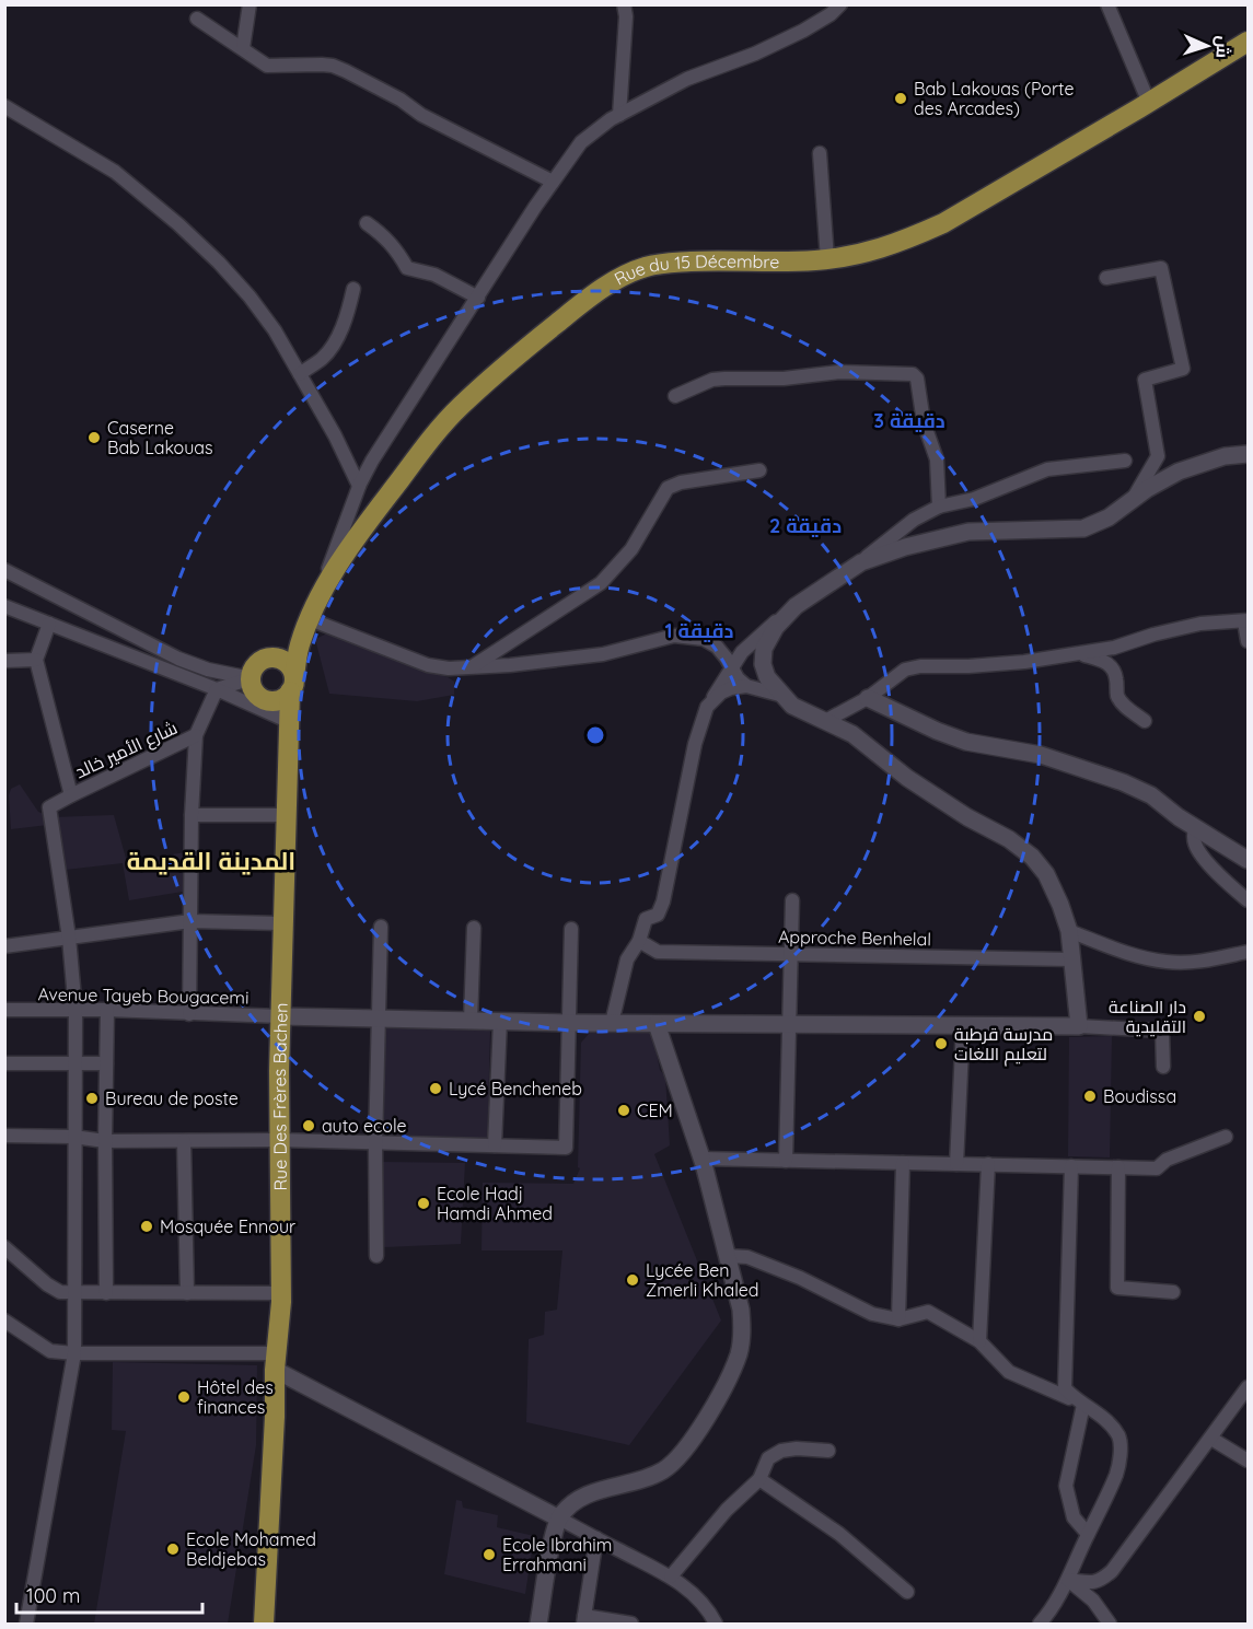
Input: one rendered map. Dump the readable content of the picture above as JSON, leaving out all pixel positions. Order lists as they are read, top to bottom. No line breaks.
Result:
{"streets":{"main road":["Rue du 15 Décembre","Rue Des Frères Bachen"],"street":["شارع الأمير خالد","Approche Benhelal","Avenue Tayeb Bougacemi"]},"crossings":[["Rue du 15 Décembre","Rue Des Frères Bachen"],["Avenue Tayeb Bougacemi","Rue Des Frères Bachen"]],"districts":["المدينة القديمة"],"places":["Bab Lakouas (Porte des Arcades)","Caserne Bab Lakouas","دار الصناعة التقليدية","مدرسة قرطبة لتعليم اللغات","Lycé Bencheneb","Boudissa","Bureau de poste","CEM","auto ecole","Ecole Hadj Hamdi Ahmed","Mosquée Ennour","Lycée Ben Zmerli Khaled","Hôtel des finances","Ecole Mohamed Beldjebas","Ecole Ibrahim Errahmani"],"scale_bar":"100 m","north":"right","rings":["3 دقيقة","2 دقيقة","1 دقيقة"]}
